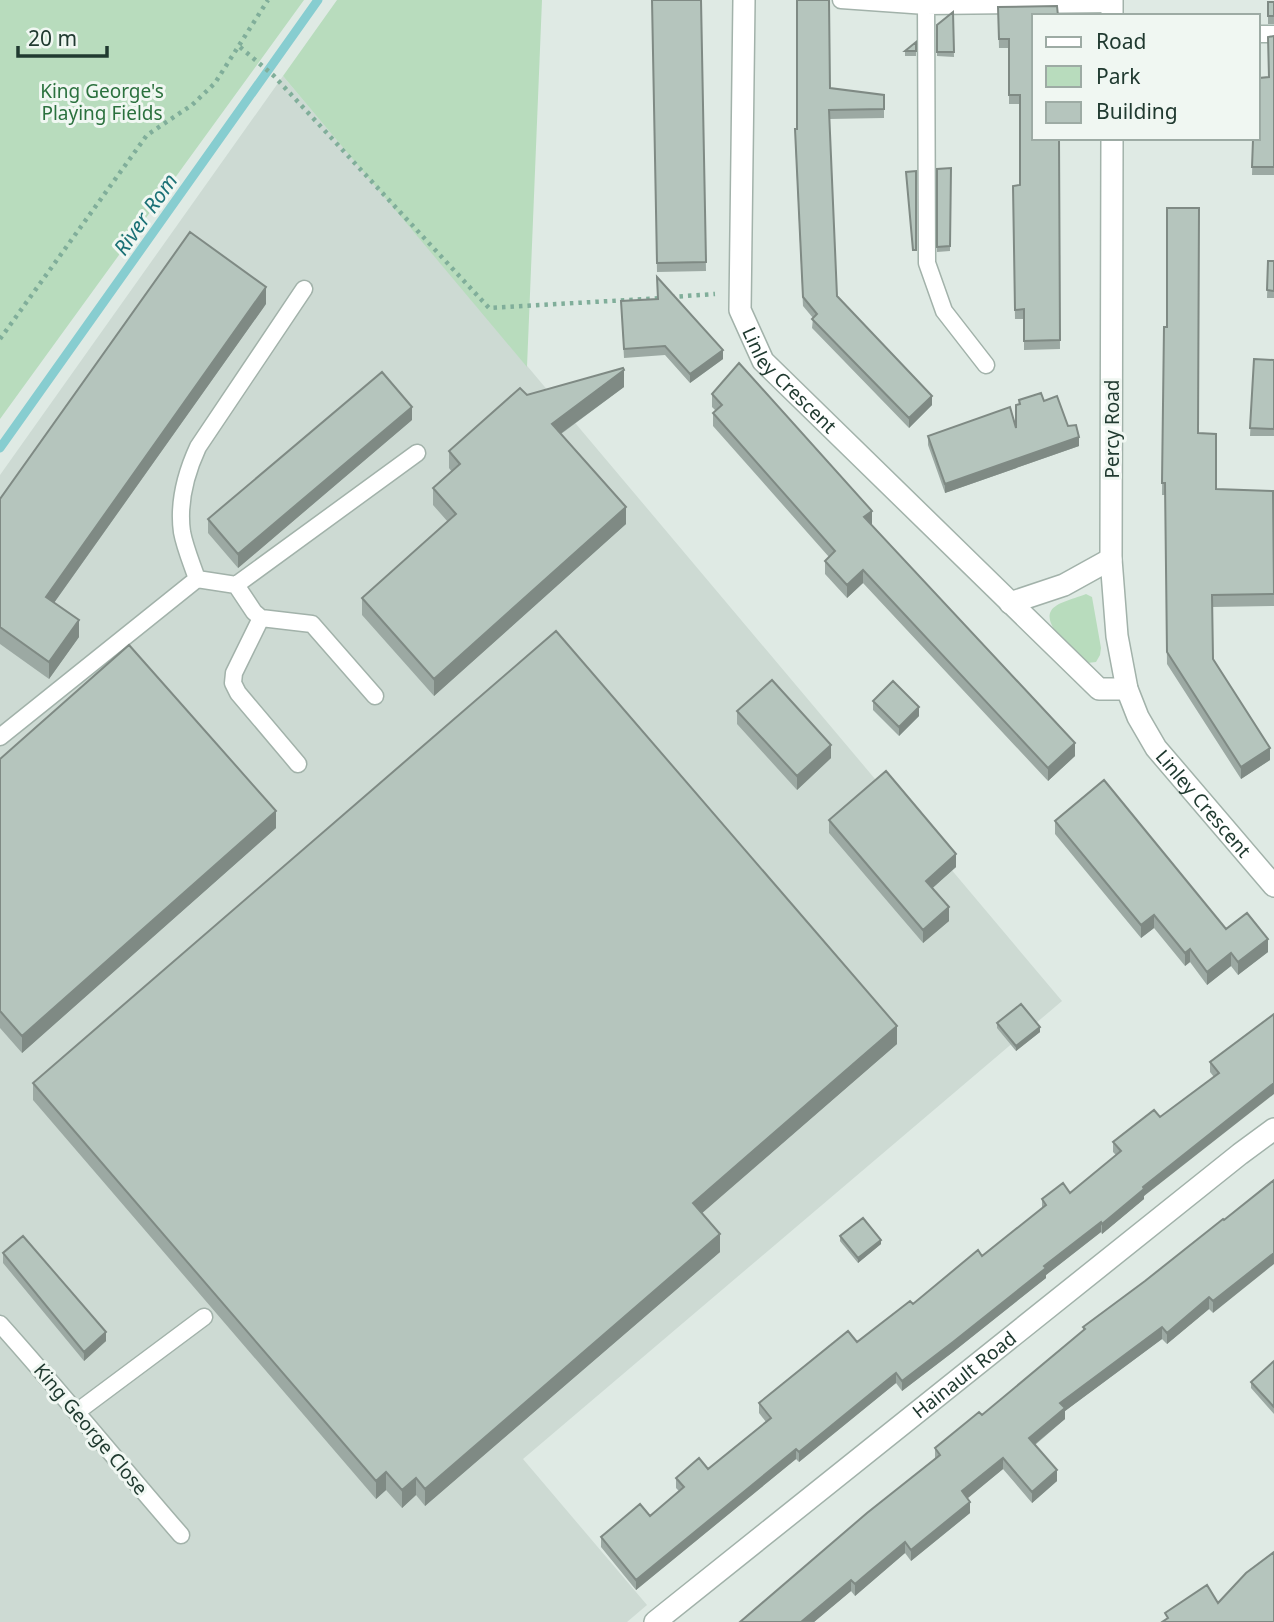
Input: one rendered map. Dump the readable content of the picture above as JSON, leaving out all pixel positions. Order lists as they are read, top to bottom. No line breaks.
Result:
{"streets":{"street":["Linley Crescent","Percy Road","Hainault Road"],"lane":["King George Close"]},"crossings":[["Linley Crescent","Percy Road"]],"water":["River Rom"],"parks":["King George's Playing Fields"],"legend":["Road","Park","Building"],"scale_bar":"20 m"}
